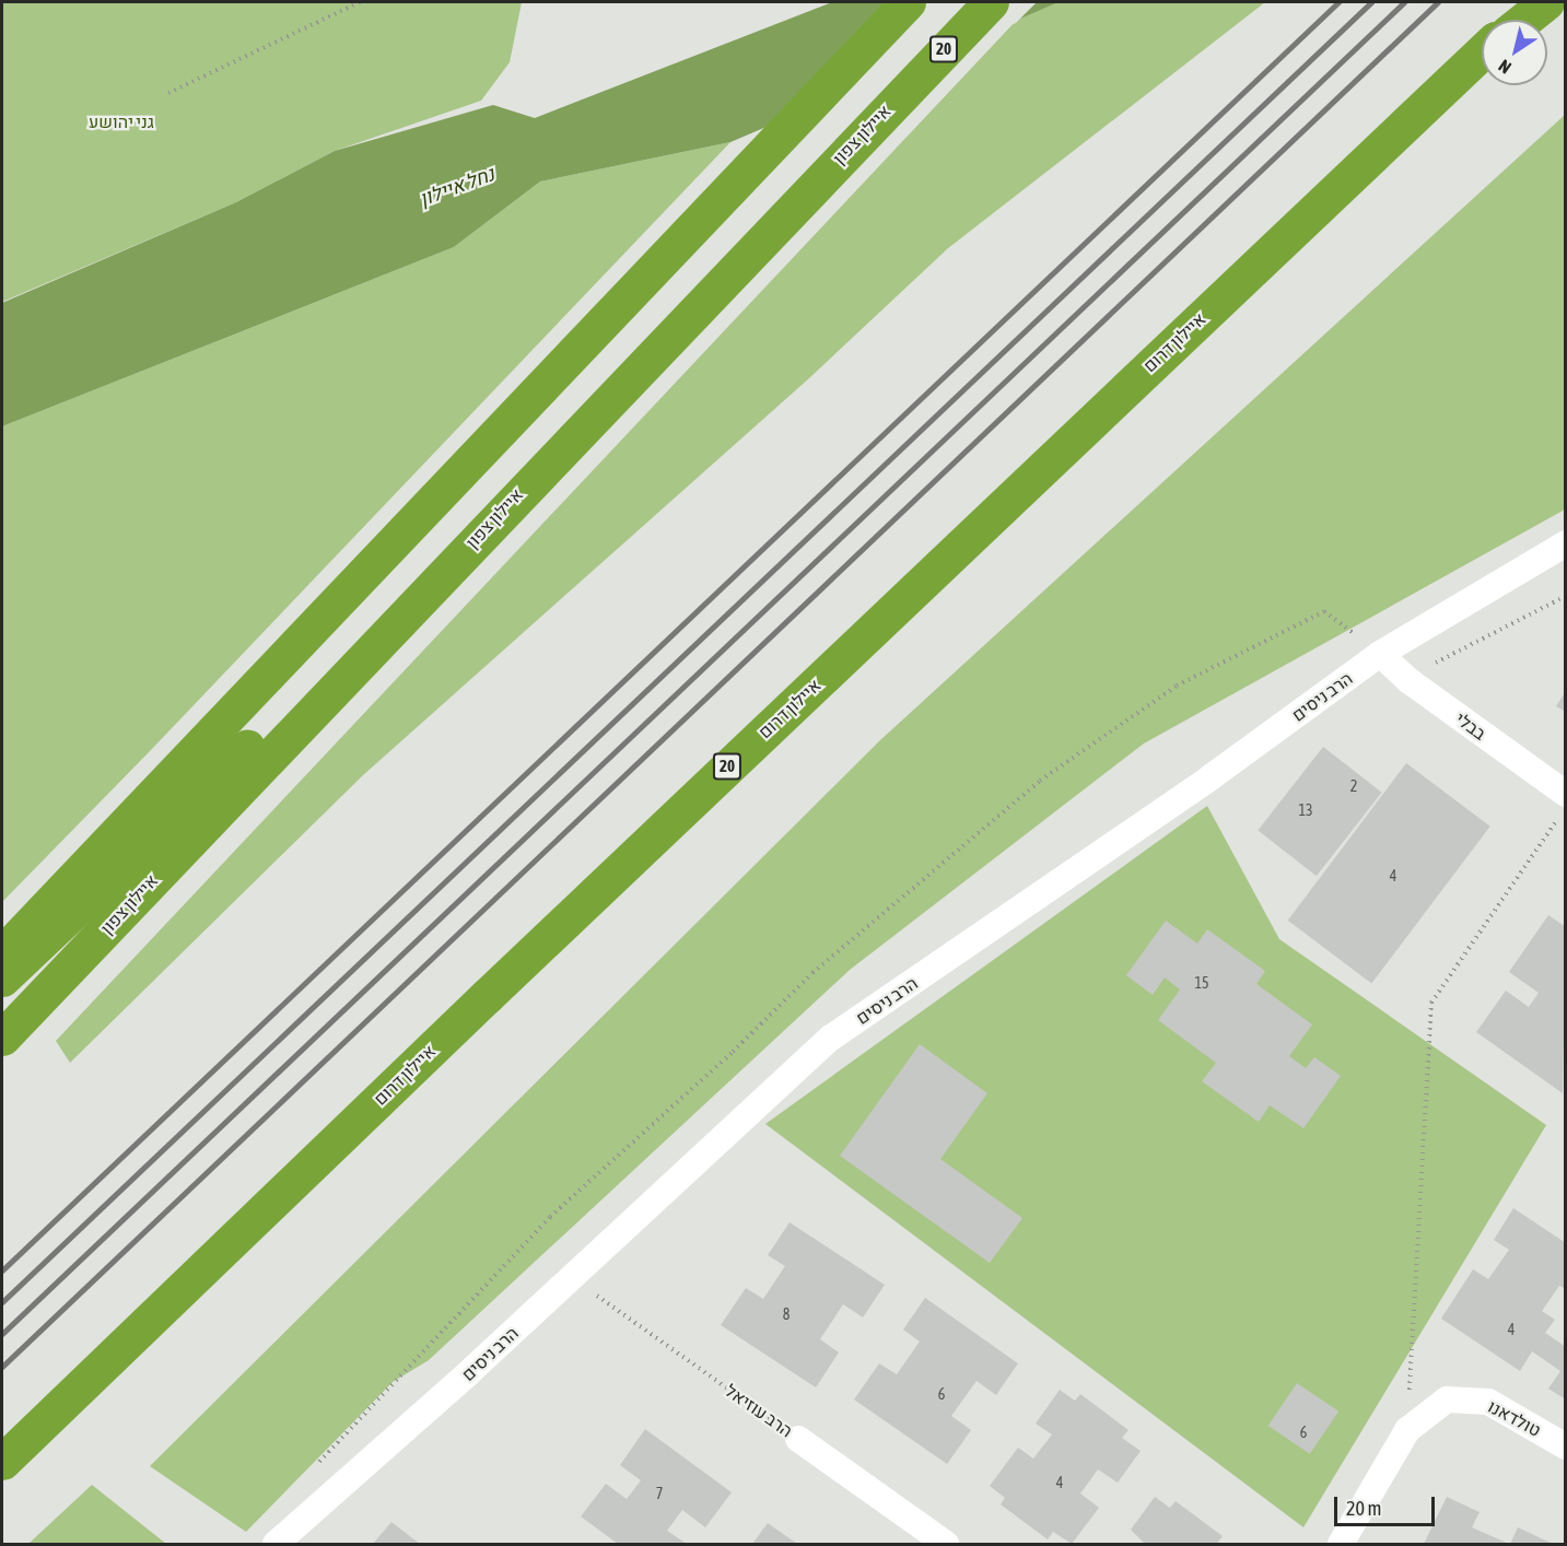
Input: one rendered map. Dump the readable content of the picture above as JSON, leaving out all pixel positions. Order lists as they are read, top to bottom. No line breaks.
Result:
{"streets":{"highway":["20","איילון צפון","איילון דרום"],"street":["הרב ניסים","בבלי","הרב עוזיאל","טולדאנו"]},"crossings":[["הרב ניסים","בבלי"],["הרב ניסים","הרב עוזיאל"]],"water":["נחל איילון"],"parks":["גני יהושע"],"house_numbers":["2","13","4","15","8","4","6","6","4","7"],"scale_bar":"20 m","north":"bottom left"}
